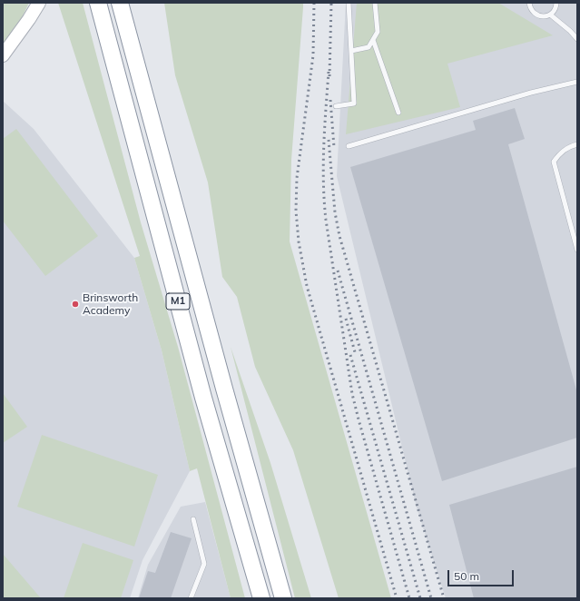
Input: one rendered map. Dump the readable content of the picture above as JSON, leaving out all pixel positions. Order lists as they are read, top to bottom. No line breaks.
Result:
{"streets":{"highway":["M1"]},"places":["Brinsworth Academy"],"scale_bar":"50 m"}
